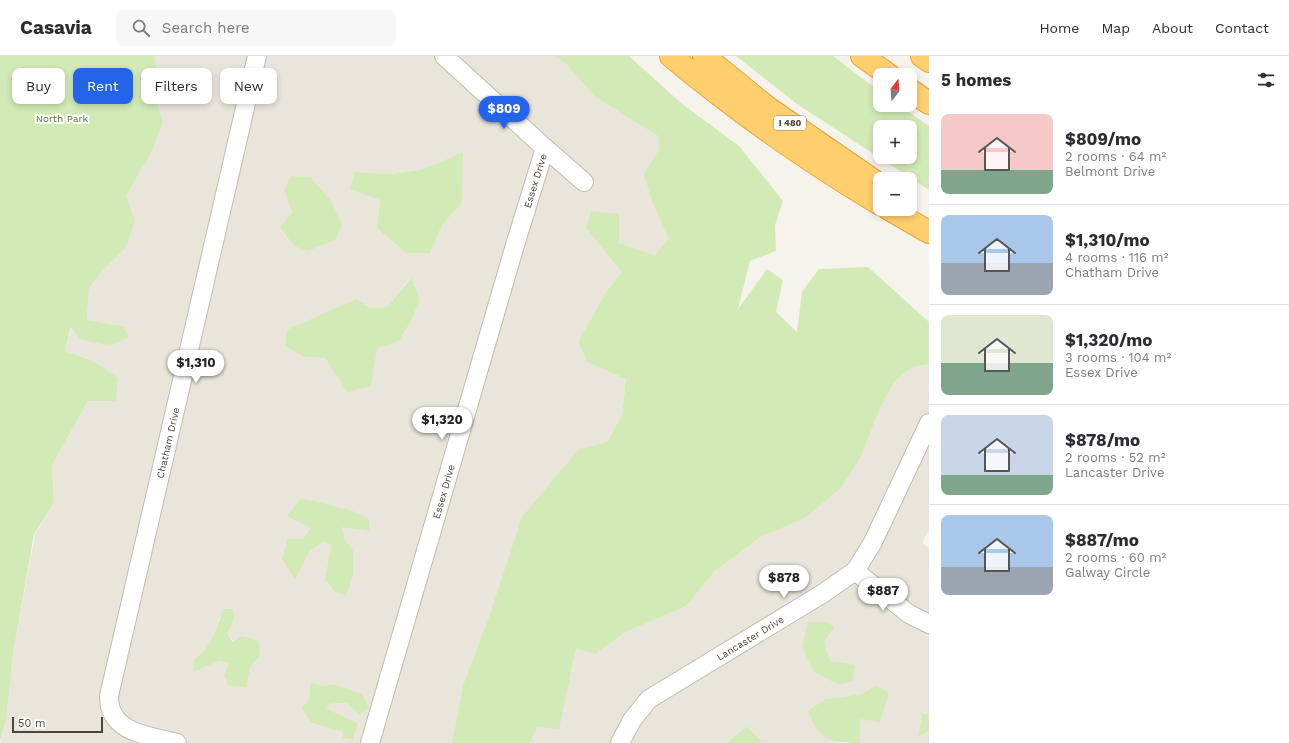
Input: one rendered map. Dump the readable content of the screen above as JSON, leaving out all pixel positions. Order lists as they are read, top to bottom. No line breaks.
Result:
{"streets":{"highway":["I 480"],"street":["Essex Drive","Chatham Drive","Lancaster Drive"]},"parks":["North Park"],"scale_bar":"50 m","north":"top","page":{"header":"Casavia","search":"Search here","nav":["Home","Map","About","Contact"],"heading":"5 homes","map_buttons":["+","−"],"chip":["Buy","Rent","Filters","New"],"price":["$809","$1,310","$1,320","$878","$887"],"list":[{"name":"$809/mo","note":"2 rooms · 64 m² · Belmont Drive"},{"name":"$1,310/mo","note":"4 rooms · 116 m² · Chatham Drive"},{"name":"$1,320/mo","note":"3 rooms · 104 m² · Essex Drive"},{"name":"$878/mo","note":"2 rooms · 52 m² · Lancaster Drive"},{"name":"$887/mo","note":"2 rooms · 60 m² · Galway Circle"}],"scale":"50 m"}}
